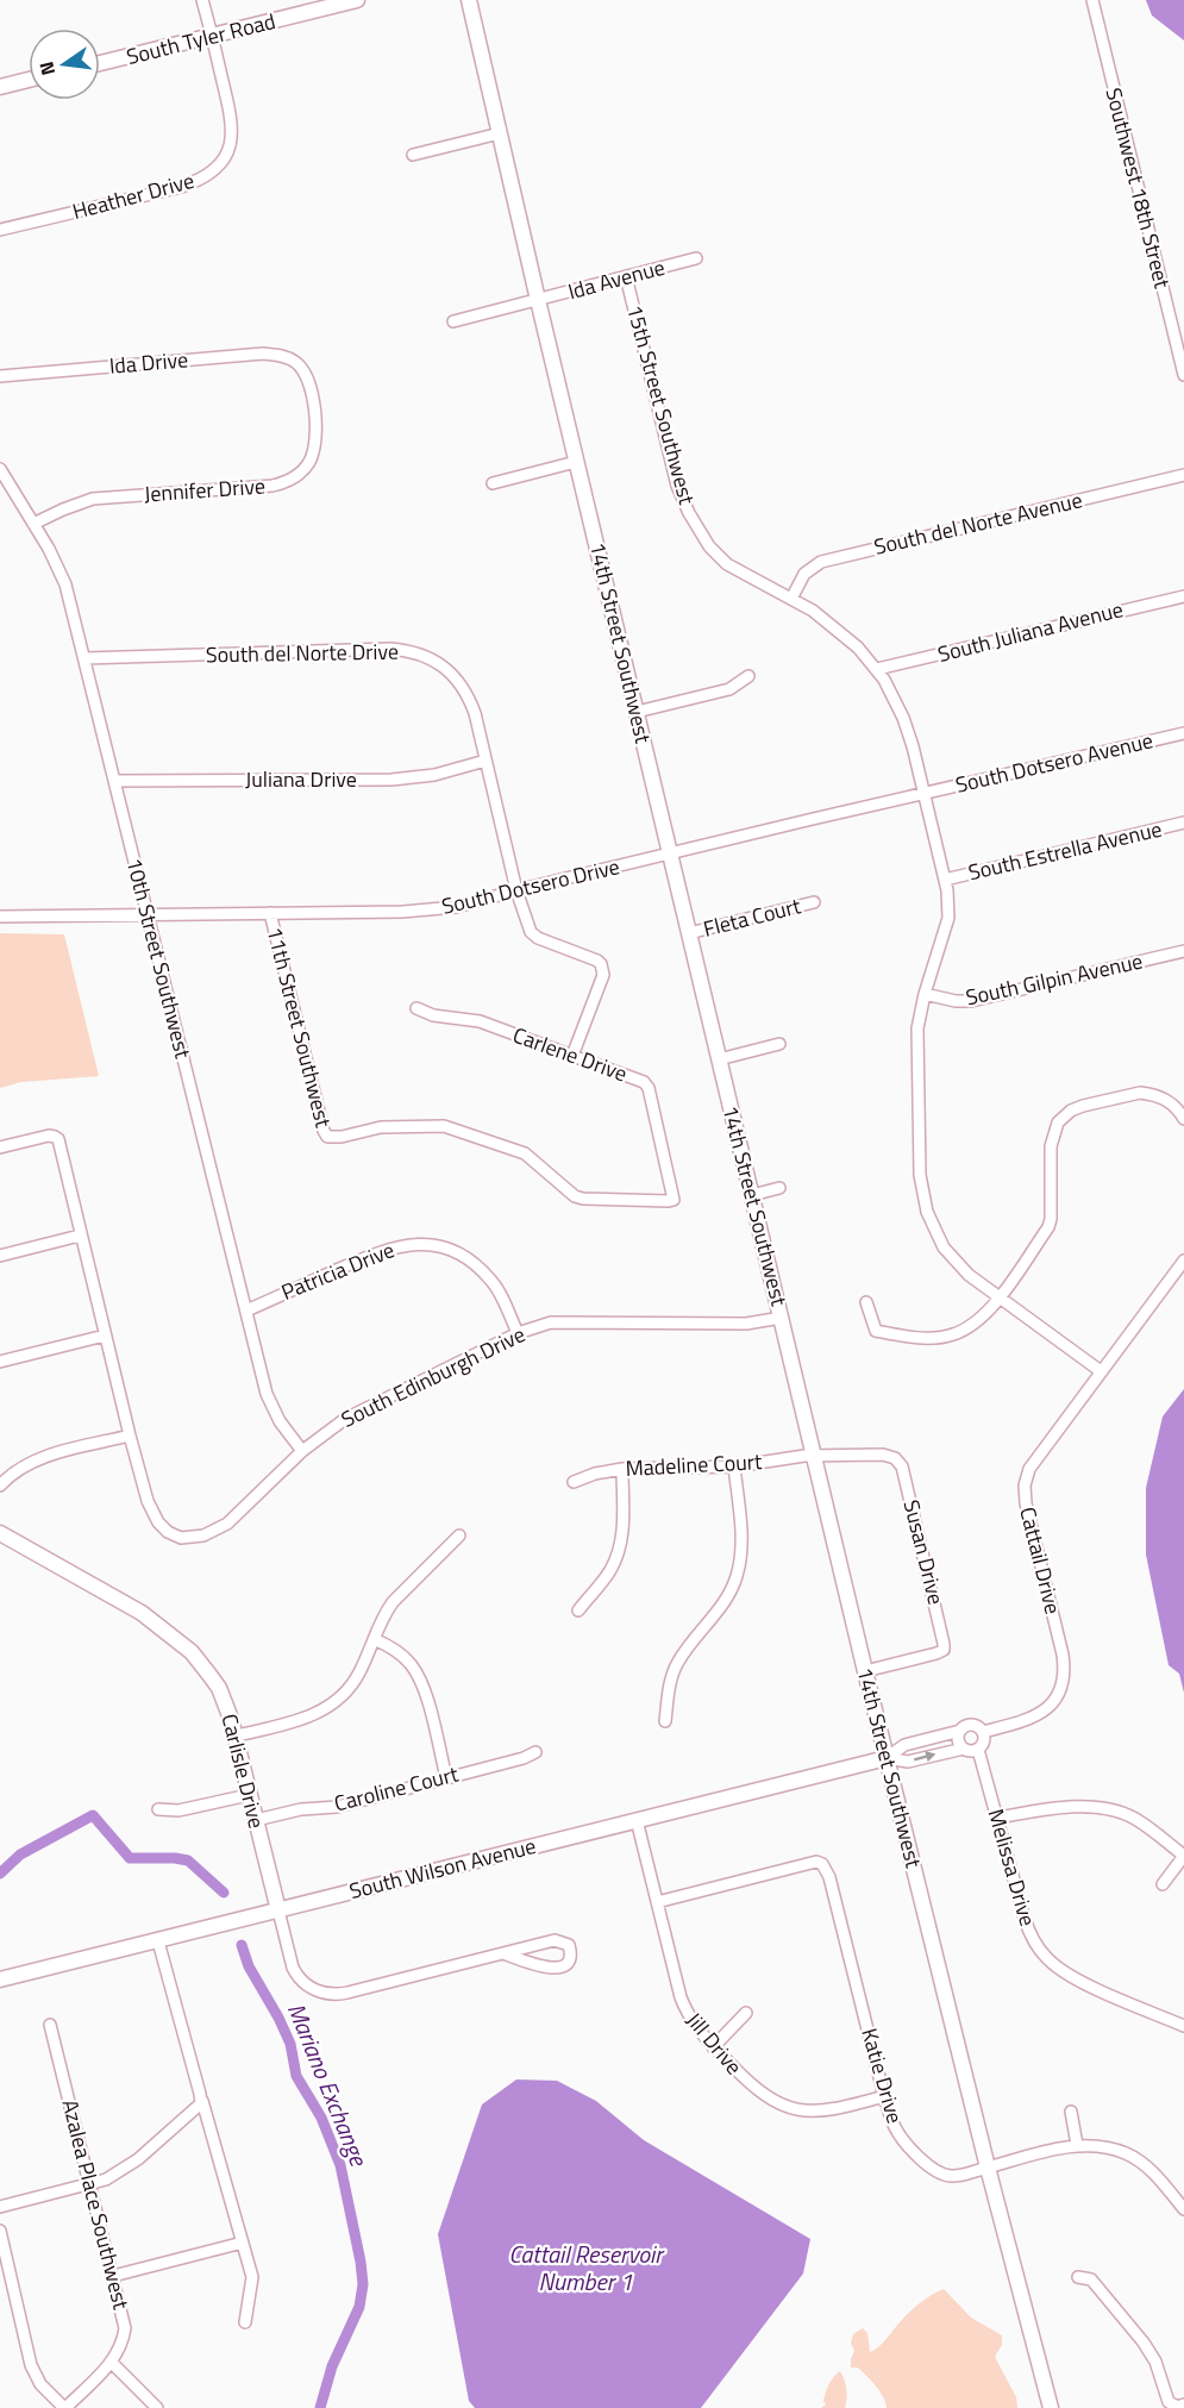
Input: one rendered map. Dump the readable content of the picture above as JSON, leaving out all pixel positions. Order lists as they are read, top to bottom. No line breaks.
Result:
{"streets":{"main road":["South Tyler Road","14th Street Southwest","Carlisle Drive","South Wilson Avenue"],"street":["Southwest 18th Street","Heather Drive","Ida Avenue","Ida Drive","15th Street Southwest","Jennifer Drive","South del Norte Avenue","South Juliana Avenue","South del Norte Drive","South Dotsero Avenue","Juliana Drive","South Estrella Avenue","South Dotsero Drive","Fleta Court","10th Street Southwest","South Gilpin Avenue","11th Street Southwest","Carlene Drive","Patricia Drive","South Edinburgh Drive","Madeline Court","Susan Drive","Cattail Drive","Caroline Court","Melissa Drive","Jill Drive","Katie Drive","Azalea Place Southwest"]},"crossings":[["South Tyler Road","Heather Drive"],["Ida Avenue","15th Street Southwest"],["Ida Avenue","14th Street Southwest"],["Ida Drive","Jennifer Drive"],["15th Street Southwest","South del Norte Avenue"],["15th Street Southwest","South Juliana Avenue"],["15th Street Southwest","South Dotsero Avenue"],["15th Street Southwest","South Estrella Avenue"],["15th Street Southwest","South Dotsero Drive"],["15th Street Southwest","South Gilpin Avenue"],["15th Street Southwest","Cattail Drive"],["Jennifer Drive","10th Street Southwest"],["14th Street Southwest","South Dotsero Drive"],["14th Street Southwest","Fleta Court"],["14th Street Southwest","South Edinburgh Drive"],["14th Street Southwest","Madeline Court"],["14th Street Southwest","Susan Drive"],["14th Street Southwest","South Wilson Avenue"],["14th Street Southwest","Katie Drive"],["South del Norte Drive","Juliana Drive"],["South del Norte Drive","South Dotsero Drive"],["South del Norte Drive","10th Street Southwest"],["South del Norte Drive","Carlene Drive"],["South Dotsero Avenue","South Dotsero Drive"],["Juliana Drive","10th Street Southwest"],["South Dotsero Drive","10th Street Southwest"],["South Dotsero Drive","11th Street Southwest"],["10th Street Southwest","Patricia Drive"],["10th Street Southwest","South Edinburgh Drive"],["11th Street Southwest","Carlene Drive"],["Patricia Drive","South Edinburgh Drive"],["Madeline Court","Susan Drive"],["Cattail Drive","Melissa Drive"],["Cattail Drive","South Wilson Avenue"],["Carlisle Drive","Caroline Court"],["Carlisle Drive","South Wilson Avenue"],["Melissa Drive","South Wilson Avenue"],["South Wilson Avenue","Jill Drive"],["Jill Drive","Katie Drive"]],"water":["Mariano Exchange","Cattail Reservoir Number 1"],"north":"left"}
